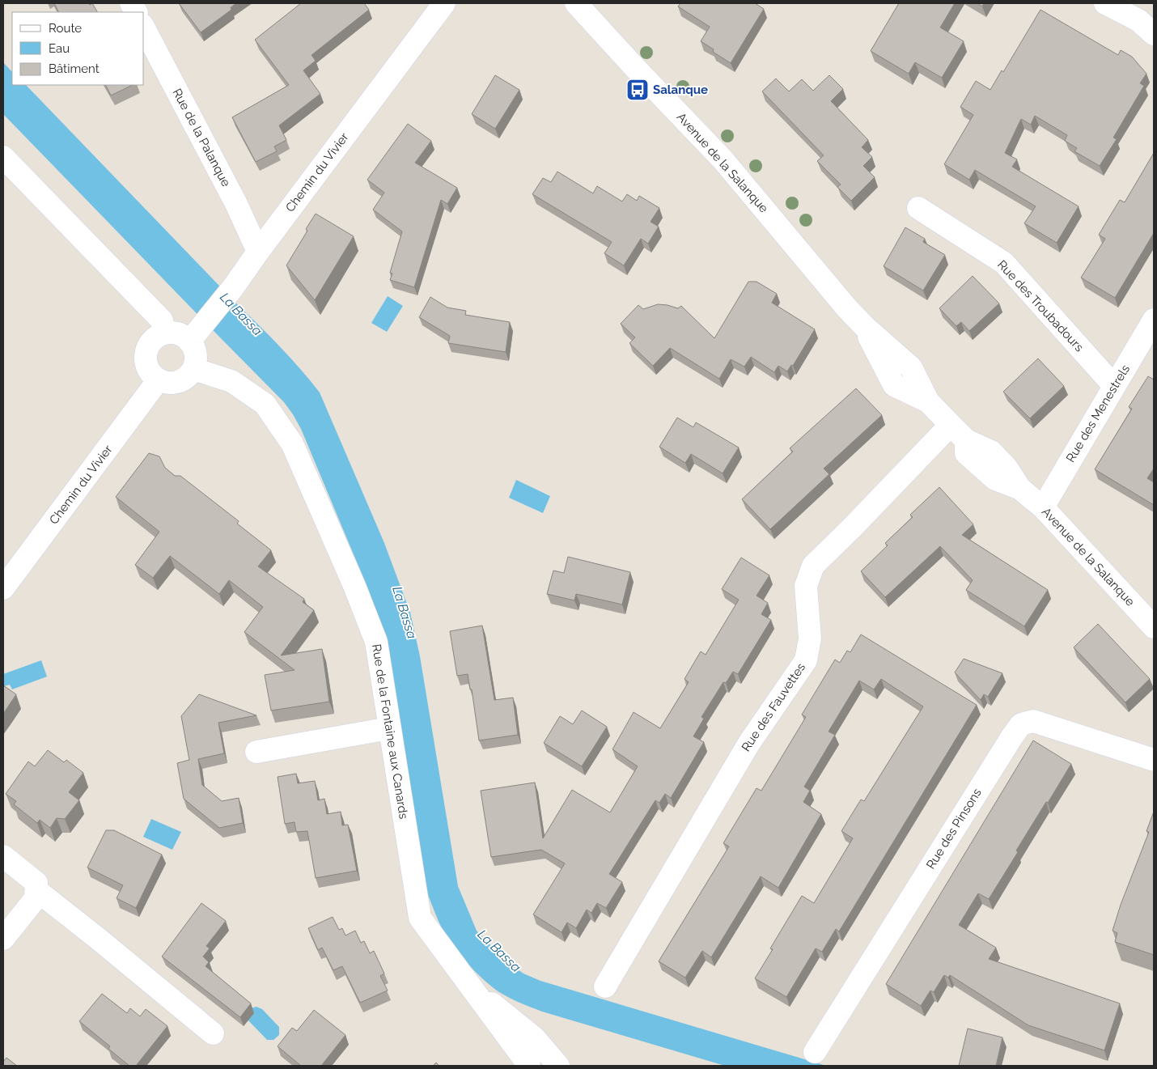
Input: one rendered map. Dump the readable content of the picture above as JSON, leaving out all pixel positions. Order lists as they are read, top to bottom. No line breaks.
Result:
{"streets":{"street":["Rue de la Palanque","Avenue de la Salanque","Chemin du Vivier","Rue des Troubadours","Rue des Menestrels","Rue des Fauvettes","Rue de la Fontaine aux Canards","Rue des Pinsons"]},"crossings":[["Rue de la Palanque","Chemin du Vivier"],["Avenue de la Salanque","Rue des Menestrels"],["Avenue de la Salanque","Rue des Fauvettes"],["Chemin du Vivier","Rue de la Fontaine aux Canards"],["Rue des Troubadours","Rue des Menestrels"]],"water":["La Bassa"],"places":{"bus stop":["Salanque"]},"legend":["Route","Eau","Bâtiment"]}
